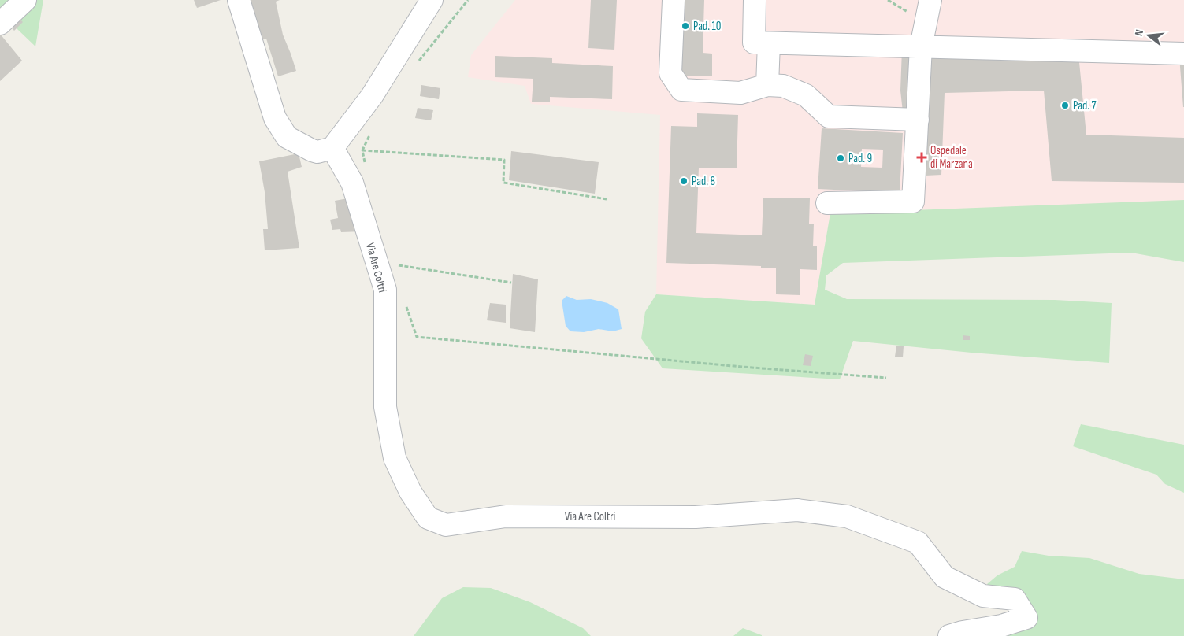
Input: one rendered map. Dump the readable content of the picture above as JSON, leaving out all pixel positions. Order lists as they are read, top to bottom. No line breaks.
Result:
{"streets":{"street":["Via Are Coltri"]},"places":{"other":["Pad. 10","Pad. 7","Pad. 9","Pad. 8"],"health":["Ospedale di Marzana"]},"north":"left"}
